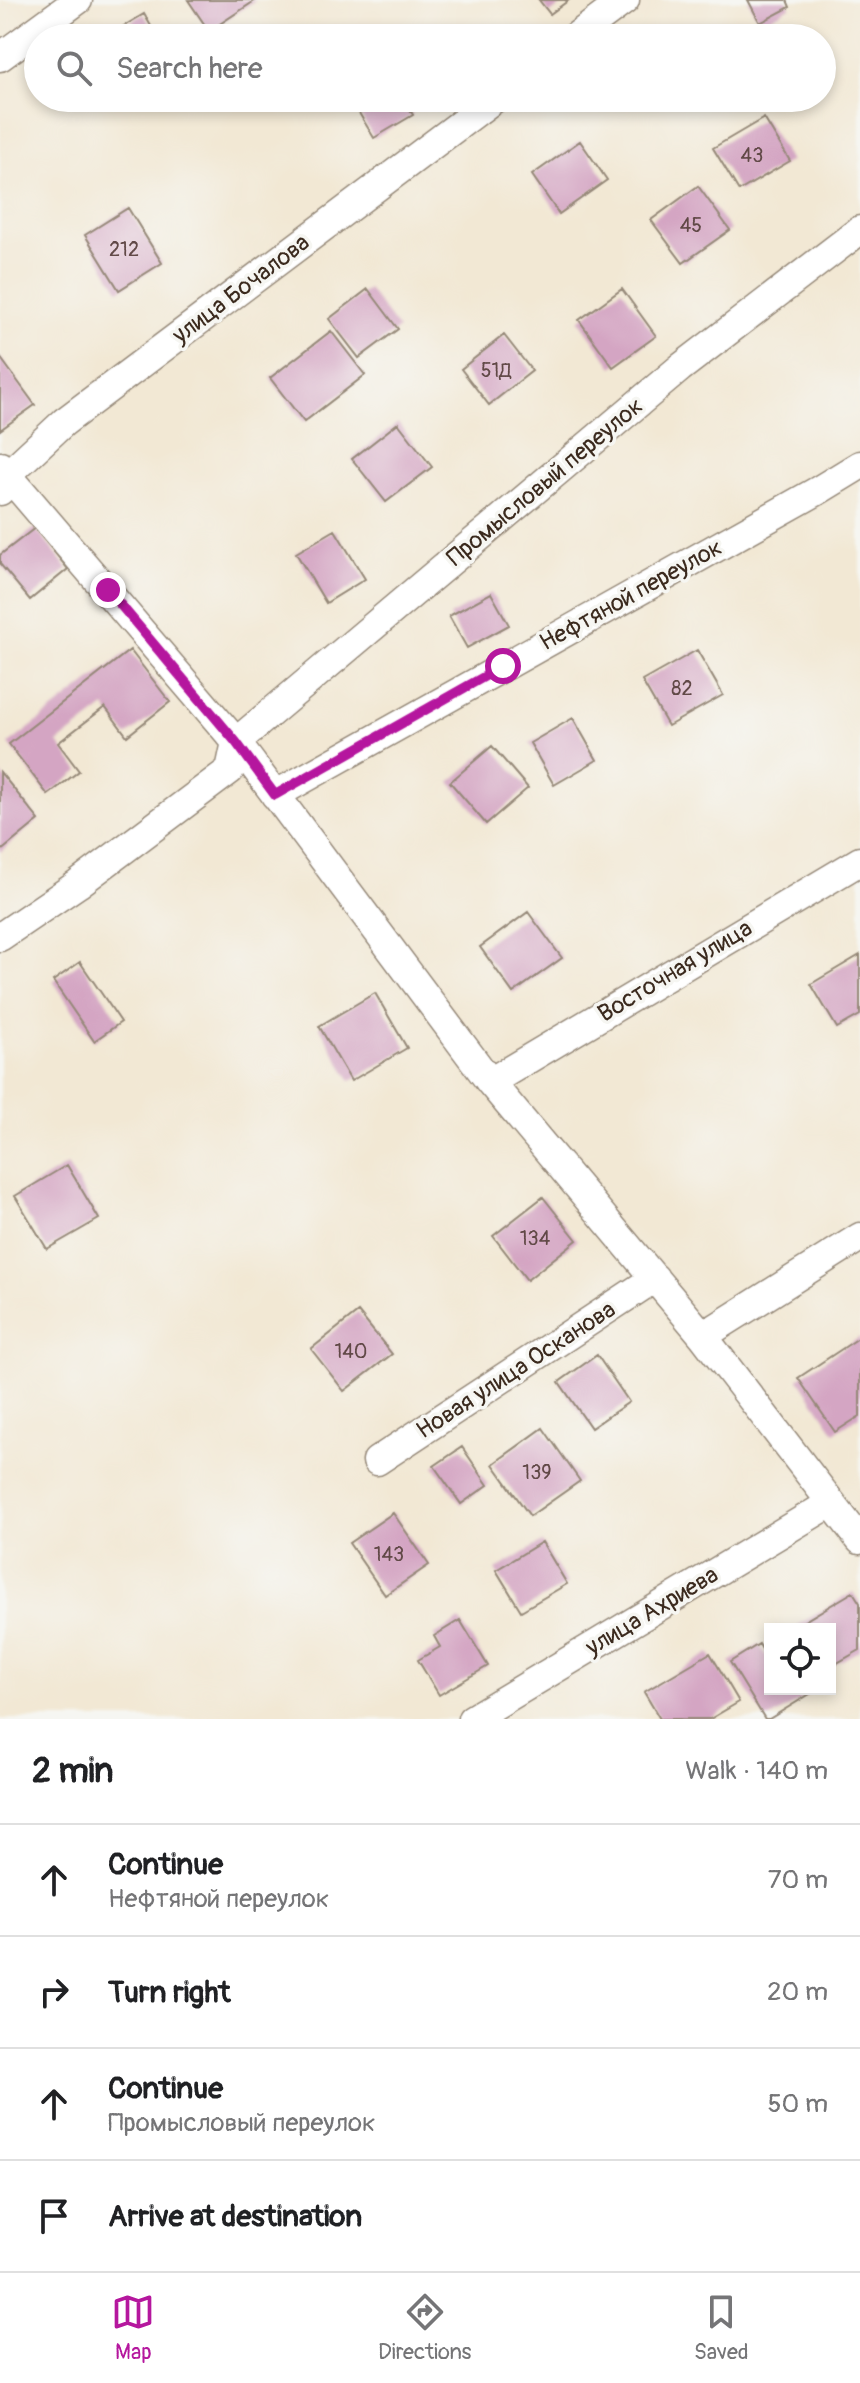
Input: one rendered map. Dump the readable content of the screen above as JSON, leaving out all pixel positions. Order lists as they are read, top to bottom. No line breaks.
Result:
{"streets":{"street":["улица Бочалова","Промысловый переулок","Нефтяной переулок","Восточная улица","Новая улица Осканова","улица Ахриева"]},"house_numbers":["43","45","212","51Д","82","134","140","139","143"],"page":{"search":"Search here","heading":["2 min","Walk · 140 m"],"list":[["Continue","Нефтяной переулок","70 m"],["Turn right","20 m"],["Continue","Промысловый переулок","50 m"],"Arrive at destination"],"nav":["Map","Directions","Saved"]}}
